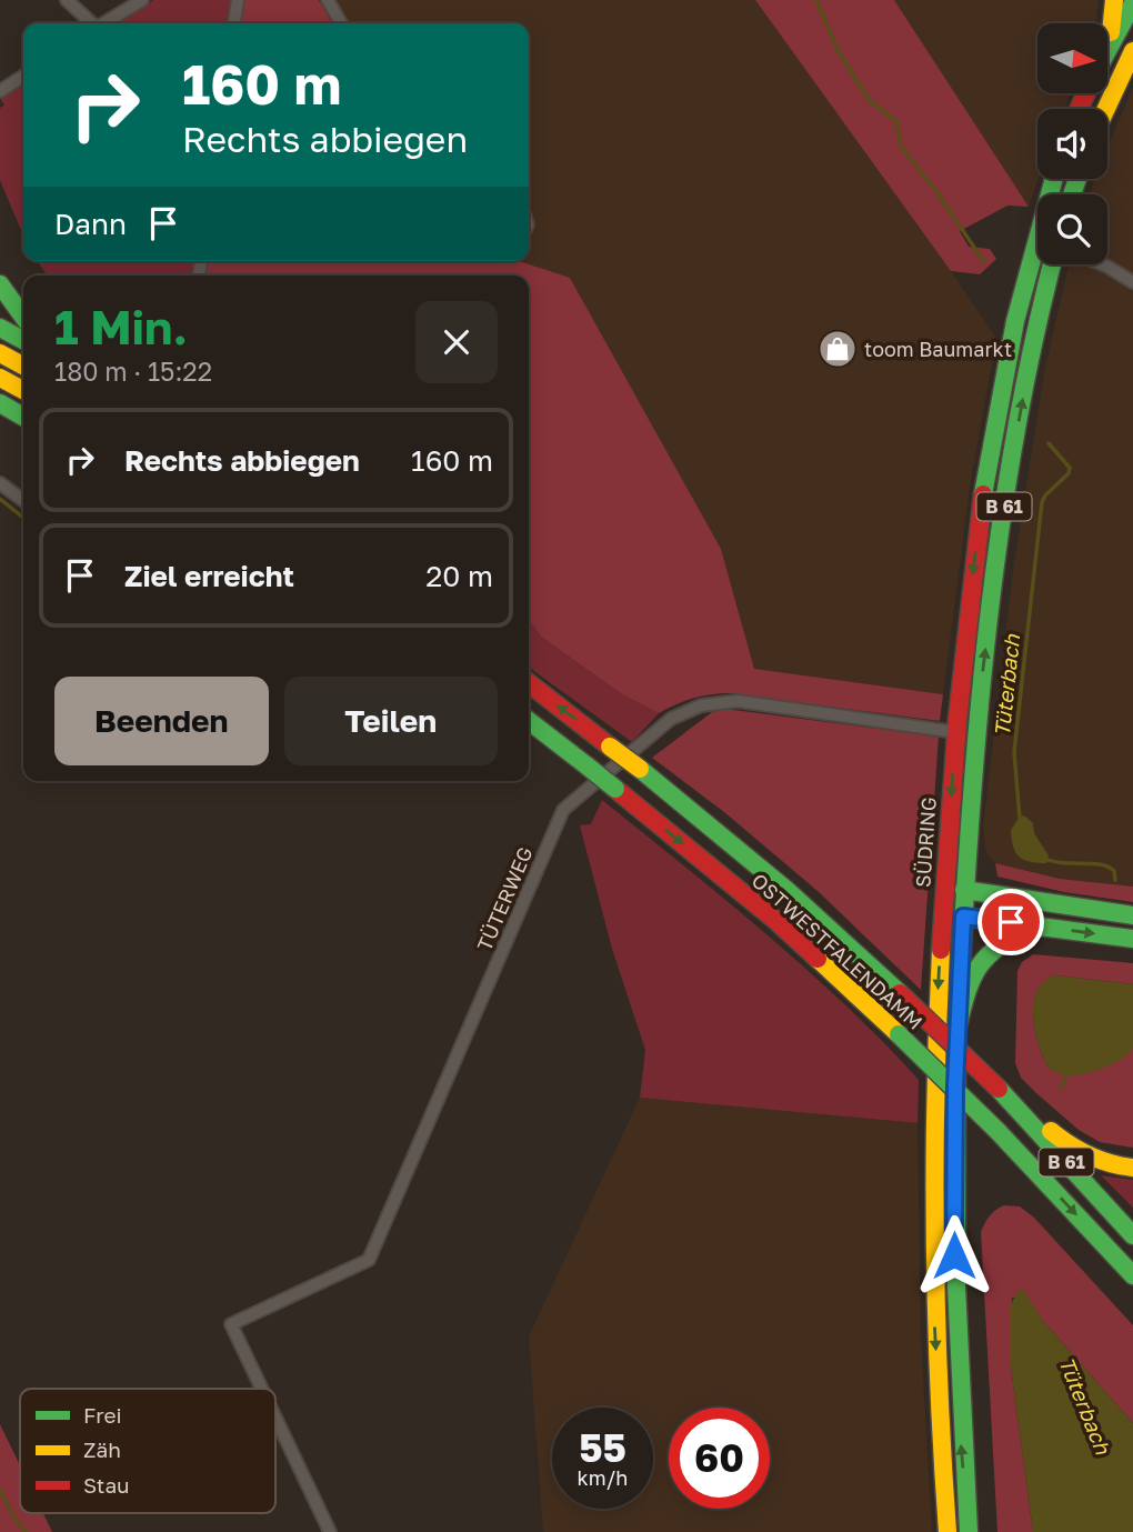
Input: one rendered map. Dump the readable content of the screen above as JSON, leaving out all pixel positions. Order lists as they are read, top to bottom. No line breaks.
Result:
{"streets":{"main road":["B 61","SÜDRING","OSTWESTFALENDAMM"],"street":["TÜTERWEG"]},"crossings":[["SÜDRING","TÜTERWEG"]],"water":["Tüterbach"],"places":{"shop":["toom Baumarkt"]},"legend":["Frei","Zäh","Stau"],"north":"right","page":{"turn":["160 m","Rechts abbiegen"],"then":"Dann","heading":["1 Min.","180 m · 15:22"],"list":[{"name":"Rechts abbiegen","value":"160 m"},{"name":"Ziel erreicht","value":"20 m"}],"buttons":["Beenden","Teilen"],"speed":"55 km/h","limit":"60"}}
